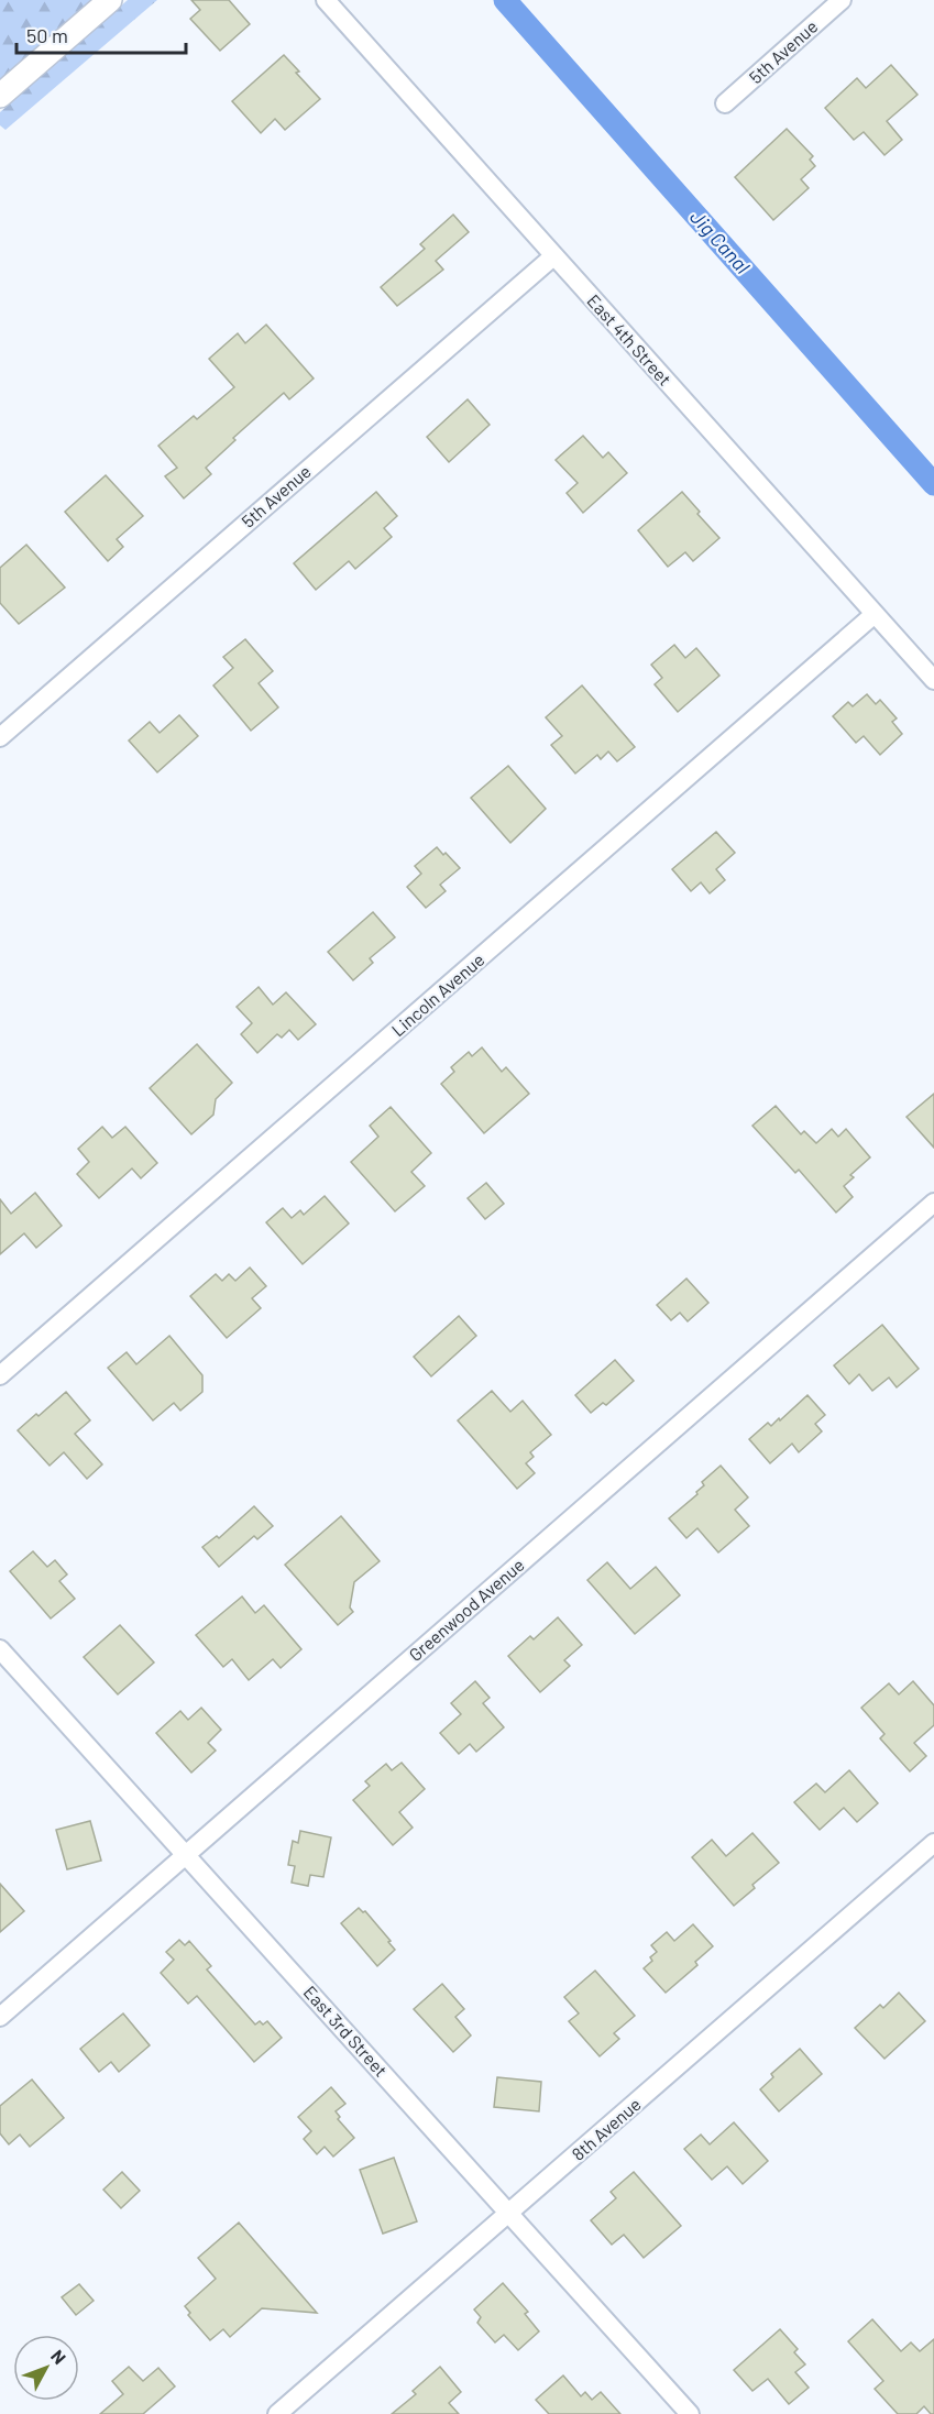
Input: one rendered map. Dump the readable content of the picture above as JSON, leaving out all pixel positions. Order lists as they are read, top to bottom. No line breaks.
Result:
{"streets":{"street":["5th Avenue","East 4th Street","Lincoln Avenue","Greenwood Avenue","East 3rd Street","8th Avenue"]},"crossings":[["5th Avenue","East 4th Street"],["East 4th Street","Lincoln Avenue"],["Greenwood Avenue","East 3rd Street"],["East 3rd Street","8th Avenue"]],"water":["Jig Canal"],"scale_bar":"50 m","north":"top right"}
